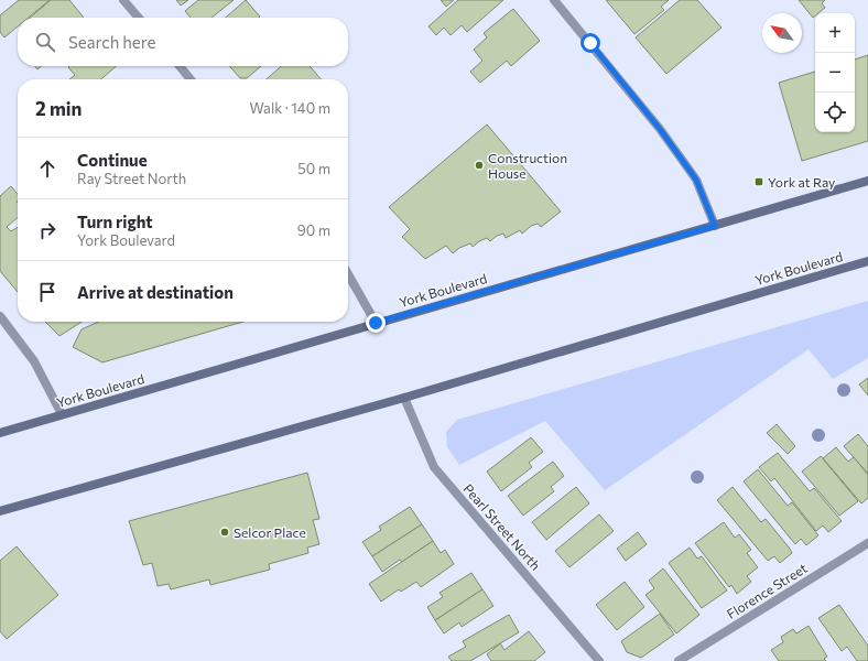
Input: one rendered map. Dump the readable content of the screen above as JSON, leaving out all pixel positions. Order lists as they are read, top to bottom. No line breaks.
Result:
{"streets":{"main road":["York Boulevard"],"street":["Pearl Street North","Florence Street"]},"crossings":[["York Boulevard","Pearl Street North"]],"places":{"other":["Construction House","Selcor Place"],"transit":["York at Ray"]},"north":"top left","page":{"map_buttons":["+","−"],"search":"Search here","heading":["2 min","Walk · 140 m"],"list":[["Continue","Ray Street North","50 m"],["Turn right","York Boulevard","90 m"],"Arrive at destination"]}}
